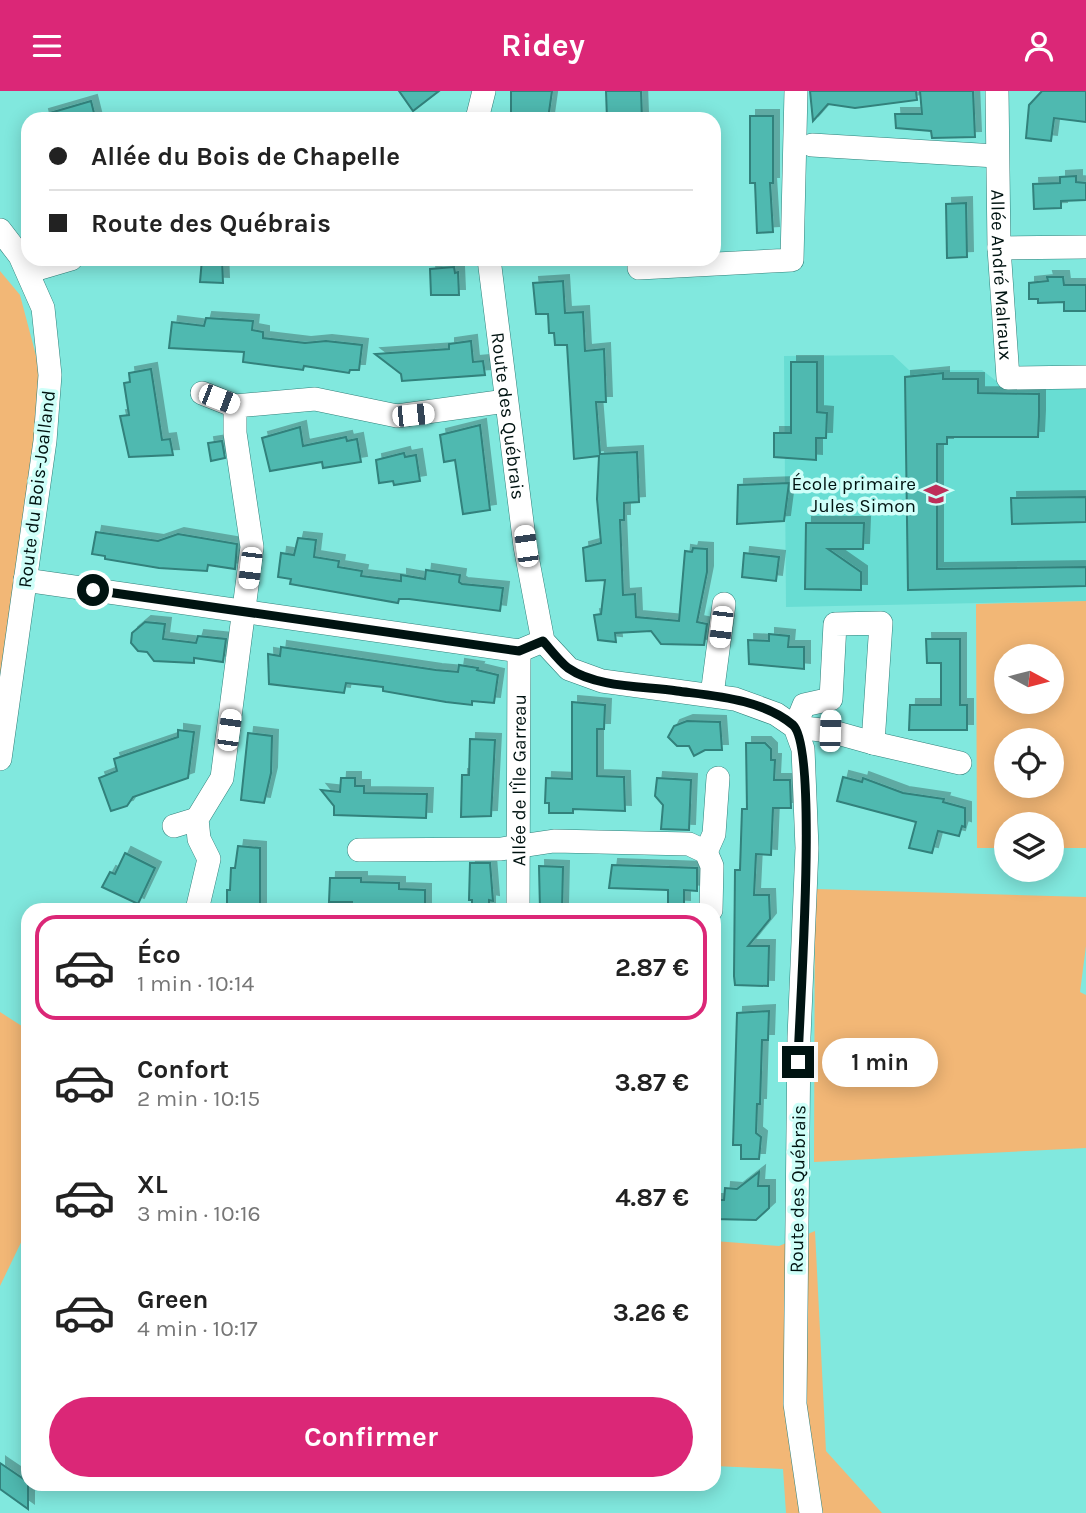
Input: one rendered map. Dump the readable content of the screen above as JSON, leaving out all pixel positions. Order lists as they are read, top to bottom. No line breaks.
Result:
{"streets":{"street":["Allée André Malraux","Route des Québrais","Route du Bois-Joalland","Allée de l'Île Garreau"]},"places":{"school or university":["École primaire Jules Simon"]},"north":"right","page":{"header":"Ridey","banner":["Allée du Bois de Chapelle","Route des Québrais"],"list":[{"name":"Éco","note":"1 min · 10:14","value":"2.87 €"},{"name":"Confort","note":"2 min · 10:15","value":"3.87 €"},{"name":"XL","note":"3 min · 10:16","value":"4.87 €"},{"name":"Green","note":"4 min · 10:17","value":"3.26 €"}],"bubble":"1 min","buttons":"Confirmer"}}
